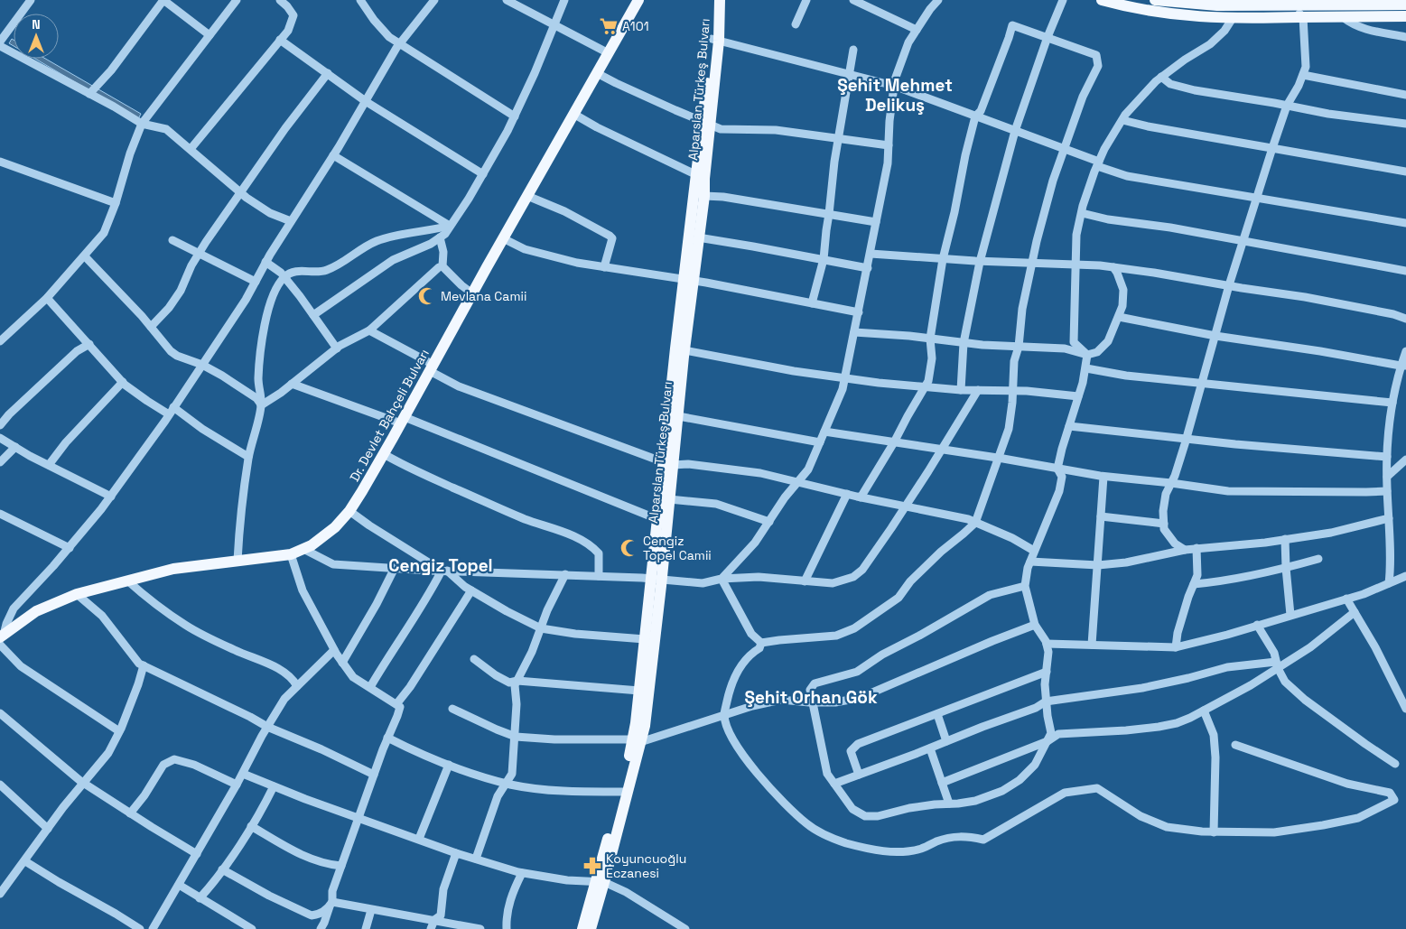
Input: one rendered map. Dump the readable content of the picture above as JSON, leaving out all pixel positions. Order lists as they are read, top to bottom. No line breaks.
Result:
{"streets":{"main road":["Alparslan Türkeş Bulvarı","Dr. Devlet Bahçeli Bulvarı"]},"districts":["Şehit Mehmet Delikuş","Cengiz Topel","Şehit Orhan Gök"],"places":{"supermarket":["A101"],"mosque":["Mevlana Camii","Cengiz Topel Camii"],"pharmacy":["Koyuncuoğlu Eczanesi"]},"north":"top"}
